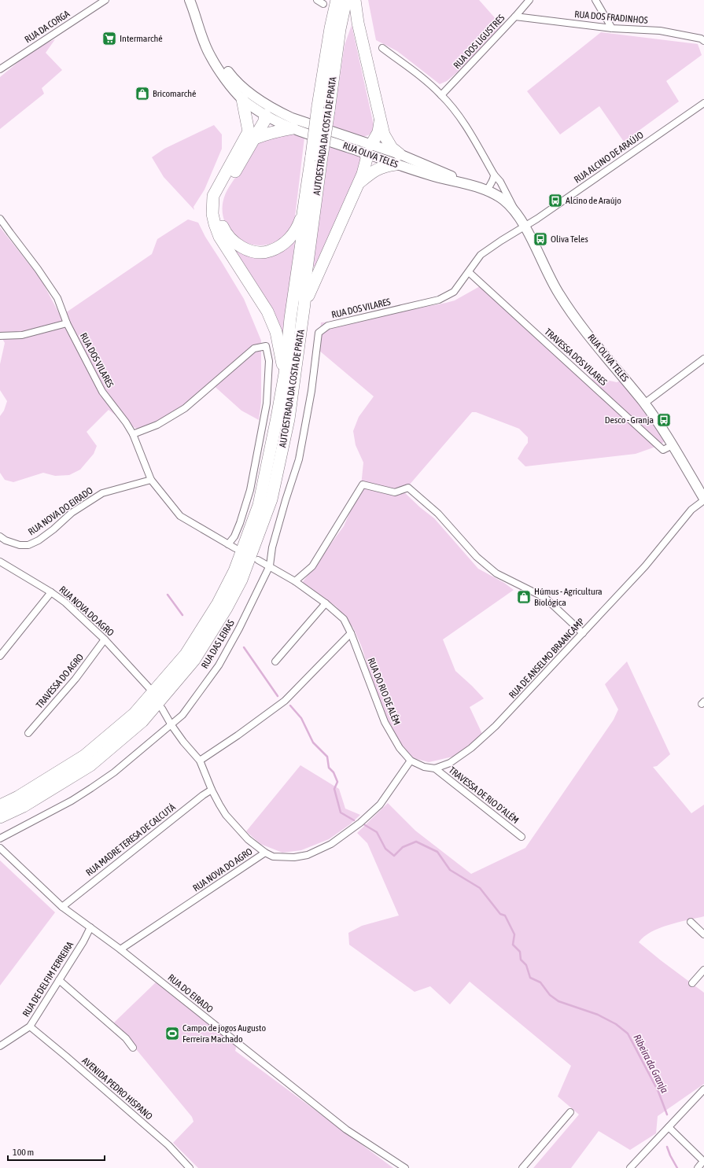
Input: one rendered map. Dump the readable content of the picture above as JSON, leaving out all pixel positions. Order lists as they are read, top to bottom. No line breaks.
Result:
{"streets":{"highway":["AUTOESTRADA DA COSTA DE PRATA"],"main road":["RUA OLIVA TELES"],"street":["RUA DOS FRADINHOS","RUA DA CORGA","RUA DOS LIGUSTRES","RUA ALCINO DE ARAÚJO","RUA DOS VILARES","TRAVESSA DOS VILARES","RUA NOVA DO EIRADO","RUA NOVA DO AGRO","RUA DAS LEIRAS","RUA DE ANSELMO BRAANCAMP","TRAVESSA DO AGRO","RUA DO RIO DE ALÉM","TRAVESSA DE RIO D´ALÉM","RUA MADRE TERESA DE CALCUTÁ","RUA DE DELFIM FERREIRA","RUA DO EIRADO","AVENIDA PEDRO HISPANO"]},"crossings":[["RUA DOS FRADINHOS","RUA DOS LIGUSTRES"],["RUA DOS LIGUSTRES","RUA OLIVA TELES"],["RUA OLIVA TELES","RUA ALCINO DE ARAÚJO"],["RUA OLIVA TELES","RUA DOS VILARES"],["RUA OLIVA TELES","TRAVESSA DOS VILARES"],["RUA OLIVA TELES","RUA DE ANSELMO BRAANCAMP"],["RUA ALCINO DE ARAÚJO","RUA DOS VILARES"],["RUA DOS VILARES","TRAVESSA DOS VILARES"],["RUA DOS VILARES","RUA DAS LEIRAS"],["RUA DOS VILARES","RUA DO RIO DE ALÉM"],["RUA NOVA DO AGRO","RUA DAS LEIRAS"],["RUA NOVA DO AGRO","TRAVESSA DO AGRO"],["RUA NOVA DO AGRO","RUA MADRE TERESA DE CALCUTÁ"],["RUA NOVA DO AGRO","RUA DO EIRADO"],["RUA DAS LEIRAS","RUA DO RIO DE ALÉM"],["RUA DE ANSELMO BRAANCAMP","TRAVESSA DE RIO D´ALÉM"],["RUA MADRE TERESA DE CALCUTÁ","RUA DO EIRADO"],["RUA DE DELFIM FERREIRA","RUA DO EIRADO"],["RUA DE DELFIM FERREIRA","AVENIDA PEDRO HISPANO"]],"water":["Ribeira da Granja"],"places":{"supermarket":["Intermarché"],"shop":["Bricomarché","Húmus - Agricultura Biológica"],"bus stop":["Alcino de Araújo","Oliva Teles","Desco - Granja"],"sports":["Campo de jogos Augusto Ferreira Machado"]},"scale_bar":"100 m"}
